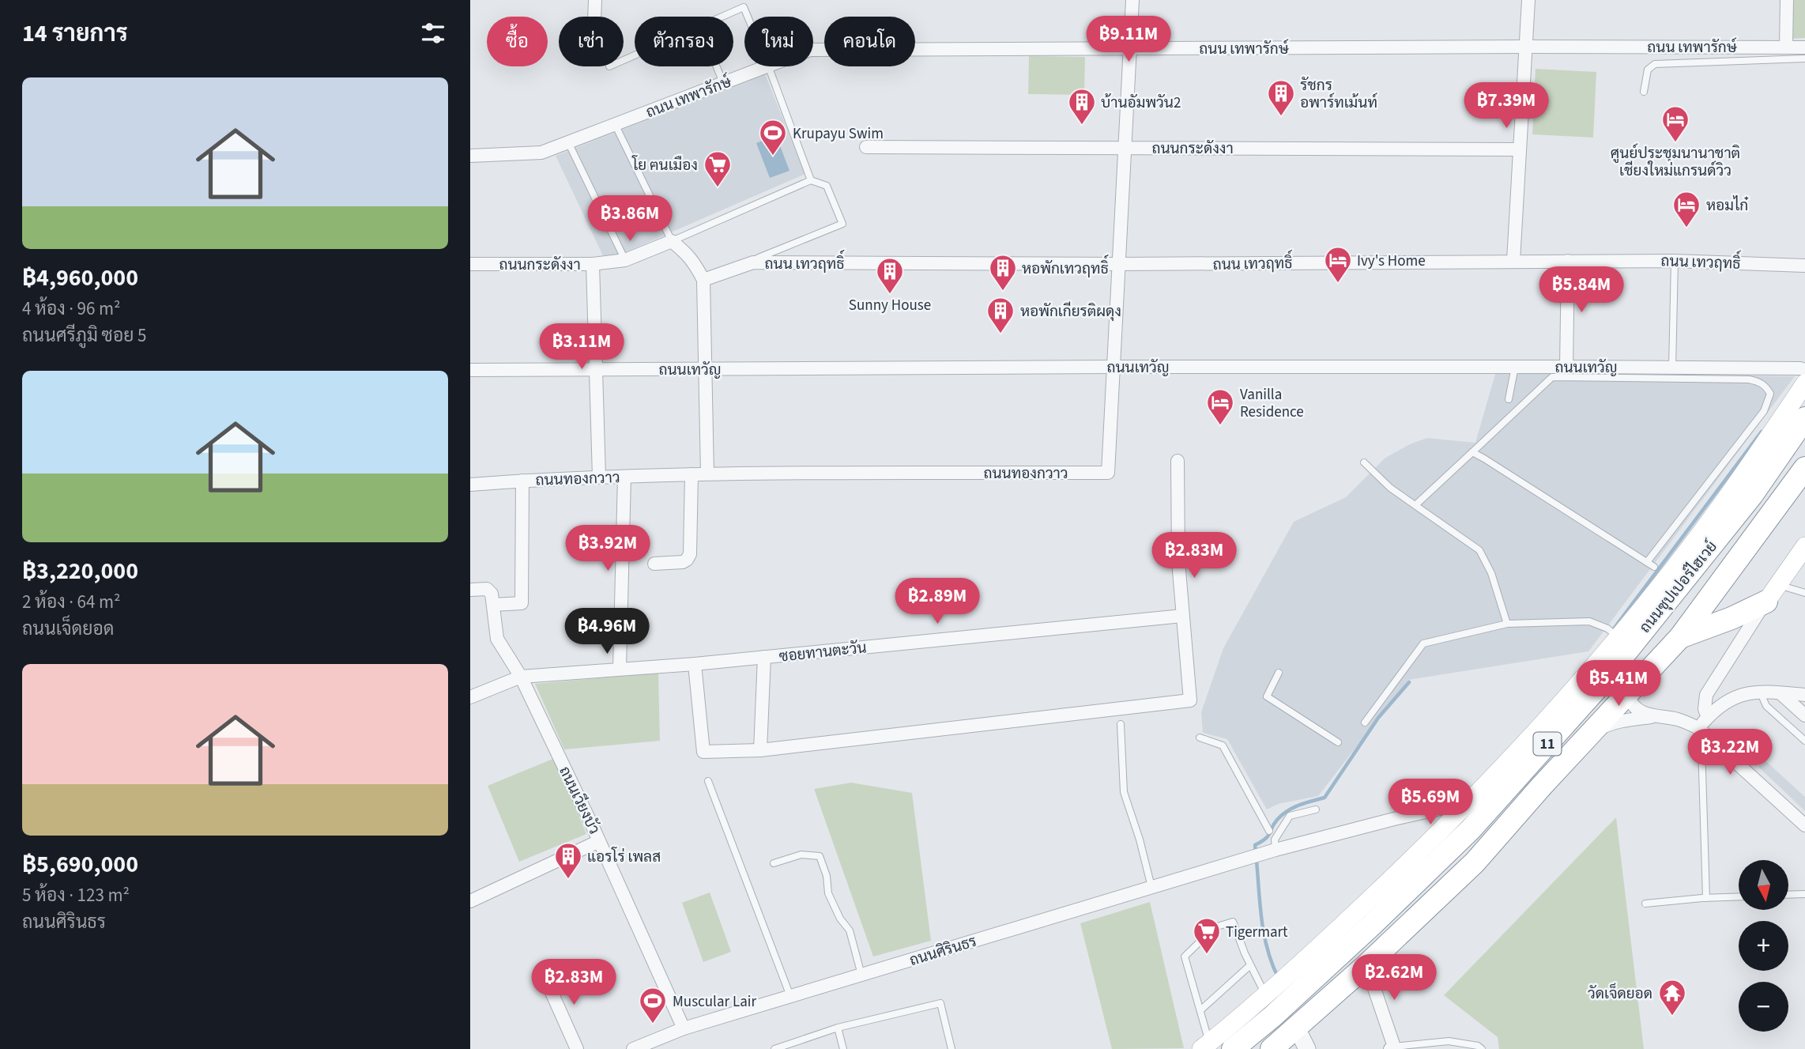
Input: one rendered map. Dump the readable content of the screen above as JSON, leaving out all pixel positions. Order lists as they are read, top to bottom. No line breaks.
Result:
{"streets":{"highway":["ถนนซุปเปอร์ไฮเวย์","11"],"street":["ถนน เทพารักษ์","ถนนกระดังงา","ถนน เทวฤทธิ์","ถนนเทวัญ","ถนนทองกวาว","ซอยทานตะวัน","ถนนเวียงบัว","ถนนศิรินธร"]},"crossings":[["ถนน เทพารักษ์","ถนนทองกวาว"],["ถนนกระดังงา","ถนนทองกวาว"],["ถนน เทวฤทธิ์","ถนนทองกวาว"],["ถนนเทวัญ","ถนนทองกวาว"],["ซอยทานตะวัน","ถนนเวียงบัว"],["ถนนเวียงบัว","ถนนศิรินธร"]],"places":{"building":["รัชกร อพาร์ทเม้นท์","บ้านอัมพวัน2","หอพักเทวฤทธิ์","Sunny House","หอพักเกียรติผดุง","แอรโร่ เพลส"],"hotel":["ศูนย์ประชุมนานาชาติ เชียงใหม่แกรนด์วิว","หอมไก๋","Ivy's Home","Vanilla Residence"],"sports":["Krupayu Swim","Muscular Lair"],"supermarket":["โย ฅนเมือง","Tigermart"],"temple":["วัดเจ็ดยอด"]},"north":"bottom","page":{"heading":"14 รายการ","price":["฿9.11M","฿7.39M","฿3.86M","฿5.84M","฿3.11M","฿3.92M","฿2.83M","฿2.89M","฿4.96M","฿5.41M","฿3.22M","฿5.69M","฿2.62M","฿2.83M"],"chip":["ซื้อ","เช่า","ตัวกรอง","ใหม่","คอนโด"],"list":[{"name":"฿4,960,000","note":"4 ห้อง · 96 m² · ถนนศรีภูมิ ซอย 5"},{"name":"฿3,220,000","note":"2 ห้อง · 64 m² · ถนนเจ็ดยอด"},{"name":"฿5,690,000","note":"5 ห้อง · 123 m² · ถนนศิรินธร"}],"map_buttons":["+","−"]}}
